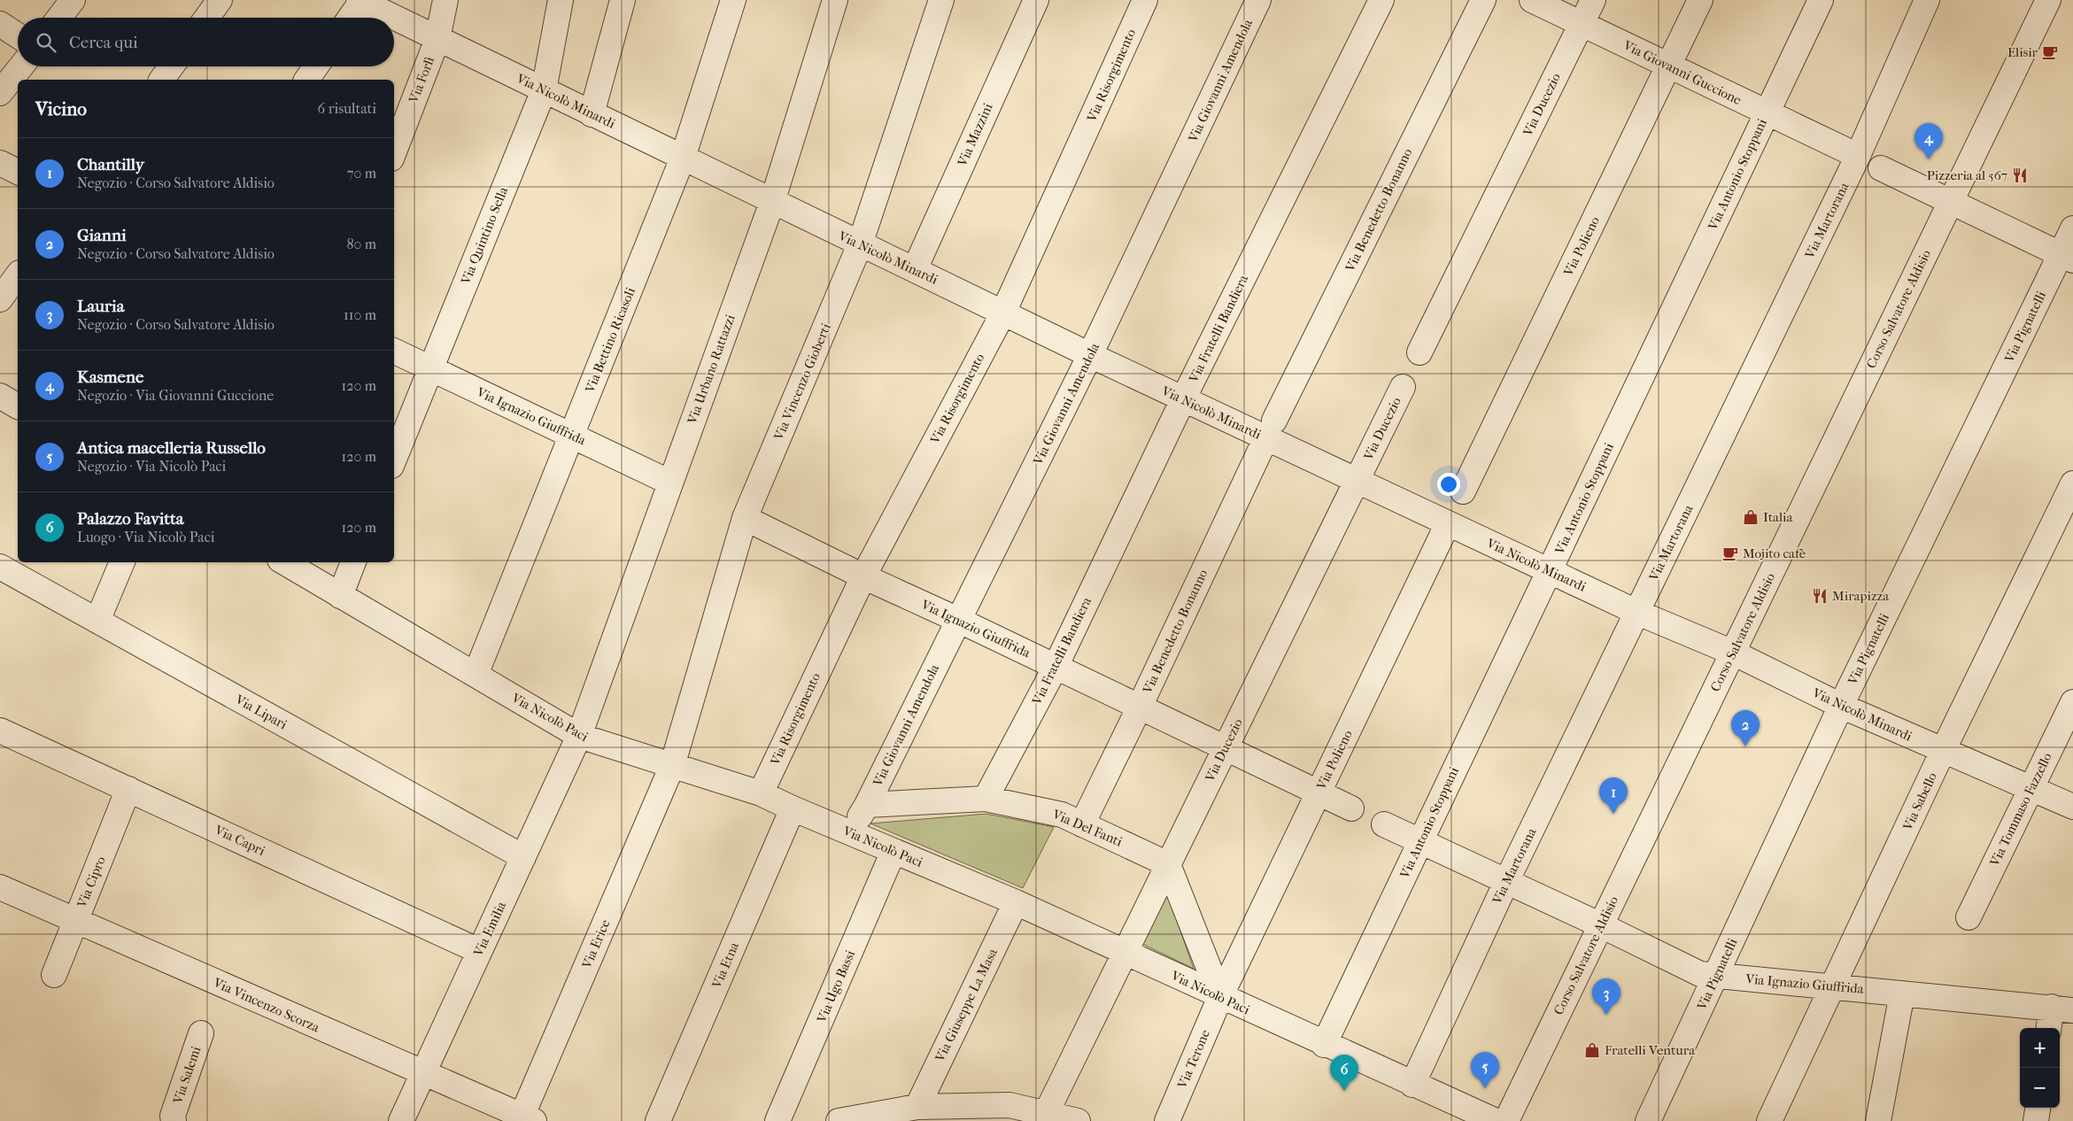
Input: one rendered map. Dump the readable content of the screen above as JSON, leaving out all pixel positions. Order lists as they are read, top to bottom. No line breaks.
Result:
{"streets":{"street":["Via Giovanni Guccione","Via Risorgimento","Via Forlì","Via Giovanni Amendola","Via Nicolò Minardi","Via Ducezio","Via Mazzini","Via Antonio Stoppani","Via Benedetto Bonanno","Via Martorana","Via Quintino Sella","Via Polieno","Corso Salvatore Aldisio","Via Pignatelli","Via Fratelli Bandiera","Via Bettino Ricasoli","Via Urbano Rattazzi","Via Vincenzo Gioberti","Via Ignazio Giuffrida","Via Lipari","Via Nicolò Paci","Via Sabello","Via Tommaso Fazzello","Via Del Fanti","Via Capri","Via Cipro","Via Emilia","Via Erice","Via Etna","Via Ugo Bassi","Via Vincenzo Scorza","Via Giuseppe La Masa","Via Terone","Via Salemi"]},"crossings":[["Via Giovanni Guccione","Via Ducezio"],["Via Giovanni Guccione","Via Antonio Stoppani"],["Via Giovanni Guccione","Via Martorana"],["Via Giovanni Guccione","Via Polieno"],["Via Risorgimento","Via Nicolò Minardi"],["Via Risorgimento","Via Ignazio Giuffrida"],["Via Risorgimento","Via Nicolò Paci"],["Via Forlì","Via Nicolò Minardi"],["Via Giovanni Amendola","Via Nicolò Minardi"],["Via Giovanni Amendola","Via Ignazio Giuffrida"],["Via Giovanni Amendola","Via Del Fanti"],["Via Nicolò Minardi","Via Ducezio"],["Via Nicolò Minardi","Via Mazzini"],["Via Nicolò Minardi","Via Antonio Stoppani"],["Via Nicolò Minardi","Via Benedetto Bonanno"],["Via Nicolò Minardi","Via Martorana"],["Via Nicolò Minardi","Via Quintino Sella"],["Via Nicolò Minardi","Via Polieno"],["Via Nicolò Minardi","Corso Salvatore Aldisio"],["Via Nicolò Minardi","Via Pignatelli"],["Via Nicolò Minardi","Via Fratelli Bandiera"],["Via Nicolò Minardi","Via Bettino Ricasoli"],["Via Nicolò Minardi","Via Urbano Rattazzi"],["Via Nicolò Minardi","Via Vincenzo Gioberti"],["Via Nicolò Minardi","Via Sabello"],["Via Nicolò Minardi","Via Tommaso Fazzello"],["Via Ducezio","Via Ignazio Giuffrida"],["Via Ducezio","Via Nicolò Paci"],["Via Ducezio","Via Del Fanti"],["Via Antonio Stoppani","Via Ignazio Giuffrida"],["Via Antonio Stoppani","Via Nicolò Paci"],["Via Benedetto Bonanno","Via Ignazio Giuffrida"],["Via Benedetto Bonanno","Via Del Fanti"],["Via Martorana","Via Ignazio Giuffrida"],["Via Martorana","Via Nicolò Paci"],["Via Quintino Sella","Via Ignazio Giuffrida"],["Via Polieno","Via Ignazio Giuffrida"],["Via Polieno","Via Nicolò Paci"],["Via Polieno","Via Terone"],["Corso Salvatore Aldisio","Via Ignazio Giuffrida"],["Via Pignatelli","Via Ignazio Giuffrida"],["Via Fratelli Bandiera","Via Ignazio Giuffrida"],["Via Fratelli Bandiera","Via Del Fanti"],["Via Bettino Ricasoli","Via Ignazio Giuffrida"],["Via Bettino Ricasoli","Via Nicolò Paci"],["Via Urbano Rattazzi","Via Ignazio Giuffrida"],["Via Urbano Rattazzi","Via Nicolò Paci"],["Via Urbano Rattazzi","Via Emilia"],["Via Vincenzo Gioberti","Via Ignazio Giuffrida"],["Via Vincenzo Gioberti","Via Nicolò Paci"],["Via Vincenzo Gioberti","Via Erice"],["Via Ignazio Giuffrida","Via Sabello"],["Via Lipari","Via Emilia"],["Via Nicolò Paci","Via Emilia"],["Via Nicolò Paci","Via Erice"],["Via Nicolò Paci","Via Etna"],["Via Nicolò Paci","Via Ugo Bassi"],["Via Nicolò Paci","Via Giuseppe La Masa"],["Via Nicolò Paci","Via Terone"],["Via Capri","Via Cipro"],["Via Capri","Via Emilia"],["Via Cipro","Via Vincenzo Scorza"],["Via Emilia","Via Vincenzo Scorza"],["Via Erice","Via Vincenzo Scorza"]],"places":{"cafe":["Elisir","Mojito cafè"],"restaurant":["Pizzeria al 567","Mirapizza"],"shop":["Italia","Fratelli Ventura"]},"page":{"search":"Cerca qui","heading":["Vicino","6 risultati"],"pins":["4","2","1","3","5","6"],"list":[{"mark":"1","name":"Chantilly","note":"Negozio · Corso Salvatore Aldisio","value":"70 m"},{"mark":"2","name":"Gianni","note":"Negozio · Corso Salvatore Aldisio","value":"80 m"},{"mark":"3","name":"Lauria","note":"Negozio · Corso Salvatore Aldisio","value":"110 m"},{"mark":"4","name":"Kasmene","note":"Negozio · Via Giovanni Guccione","value":"120 m"},{"mark":"5","name":"Antica macelleria Russello","note":"Negozio · Via Nicolò Paci","value":"120 m"},{"mark":"6","name":"Palazzo Favitta","note":"Luogo · Via Nicolò Paci","value":"120 m"}],"map_buttons":["+","−"]}}
